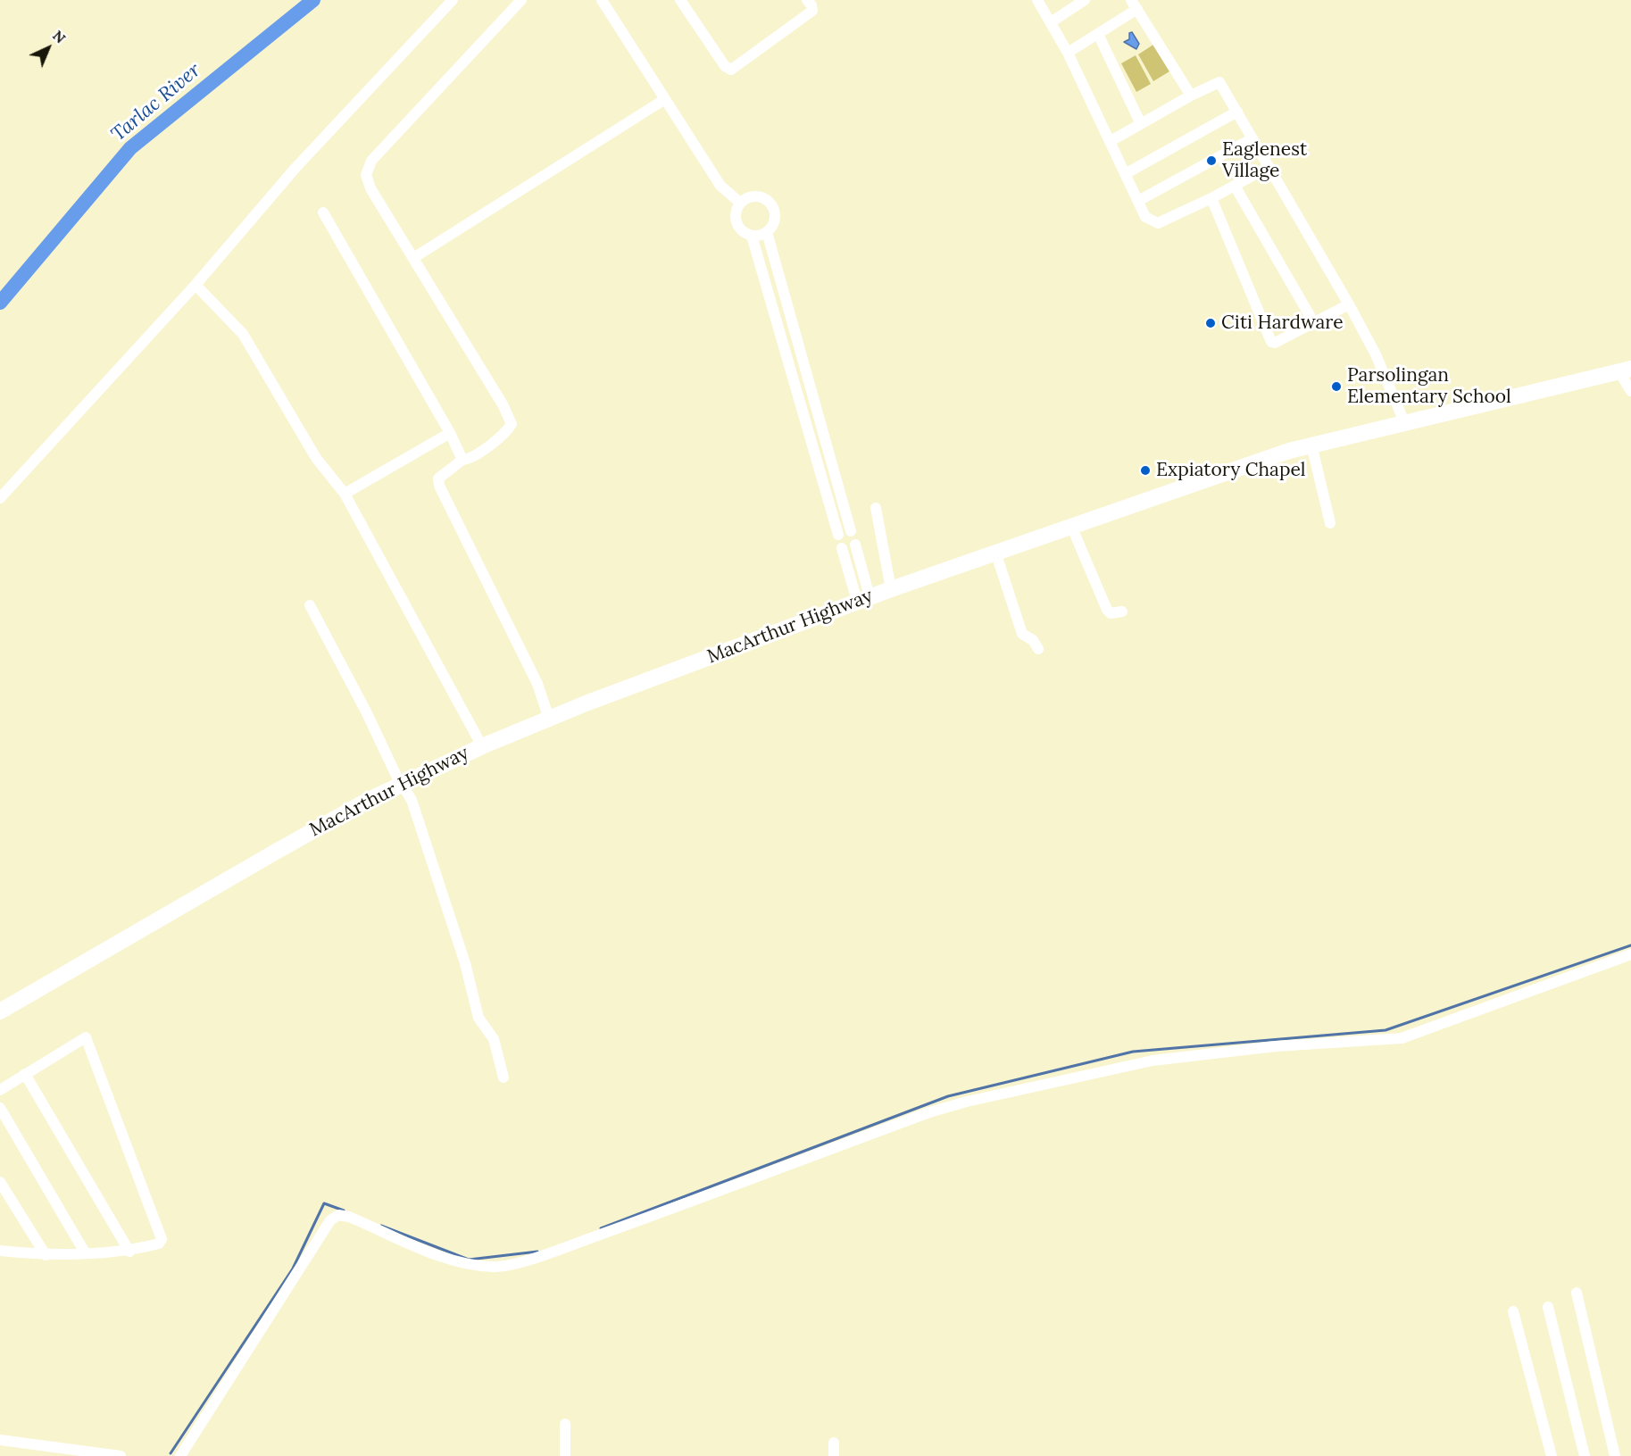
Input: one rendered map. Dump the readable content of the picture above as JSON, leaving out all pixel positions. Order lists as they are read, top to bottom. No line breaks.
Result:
{"streets":{"highway":["MacArthur Highway"]},"water":["Tarlac River"],"places":["Eaglenest Village","Citi Hardware","Parsolingan Elementary School","Expiatory Chapel"],"north":"top right"}
